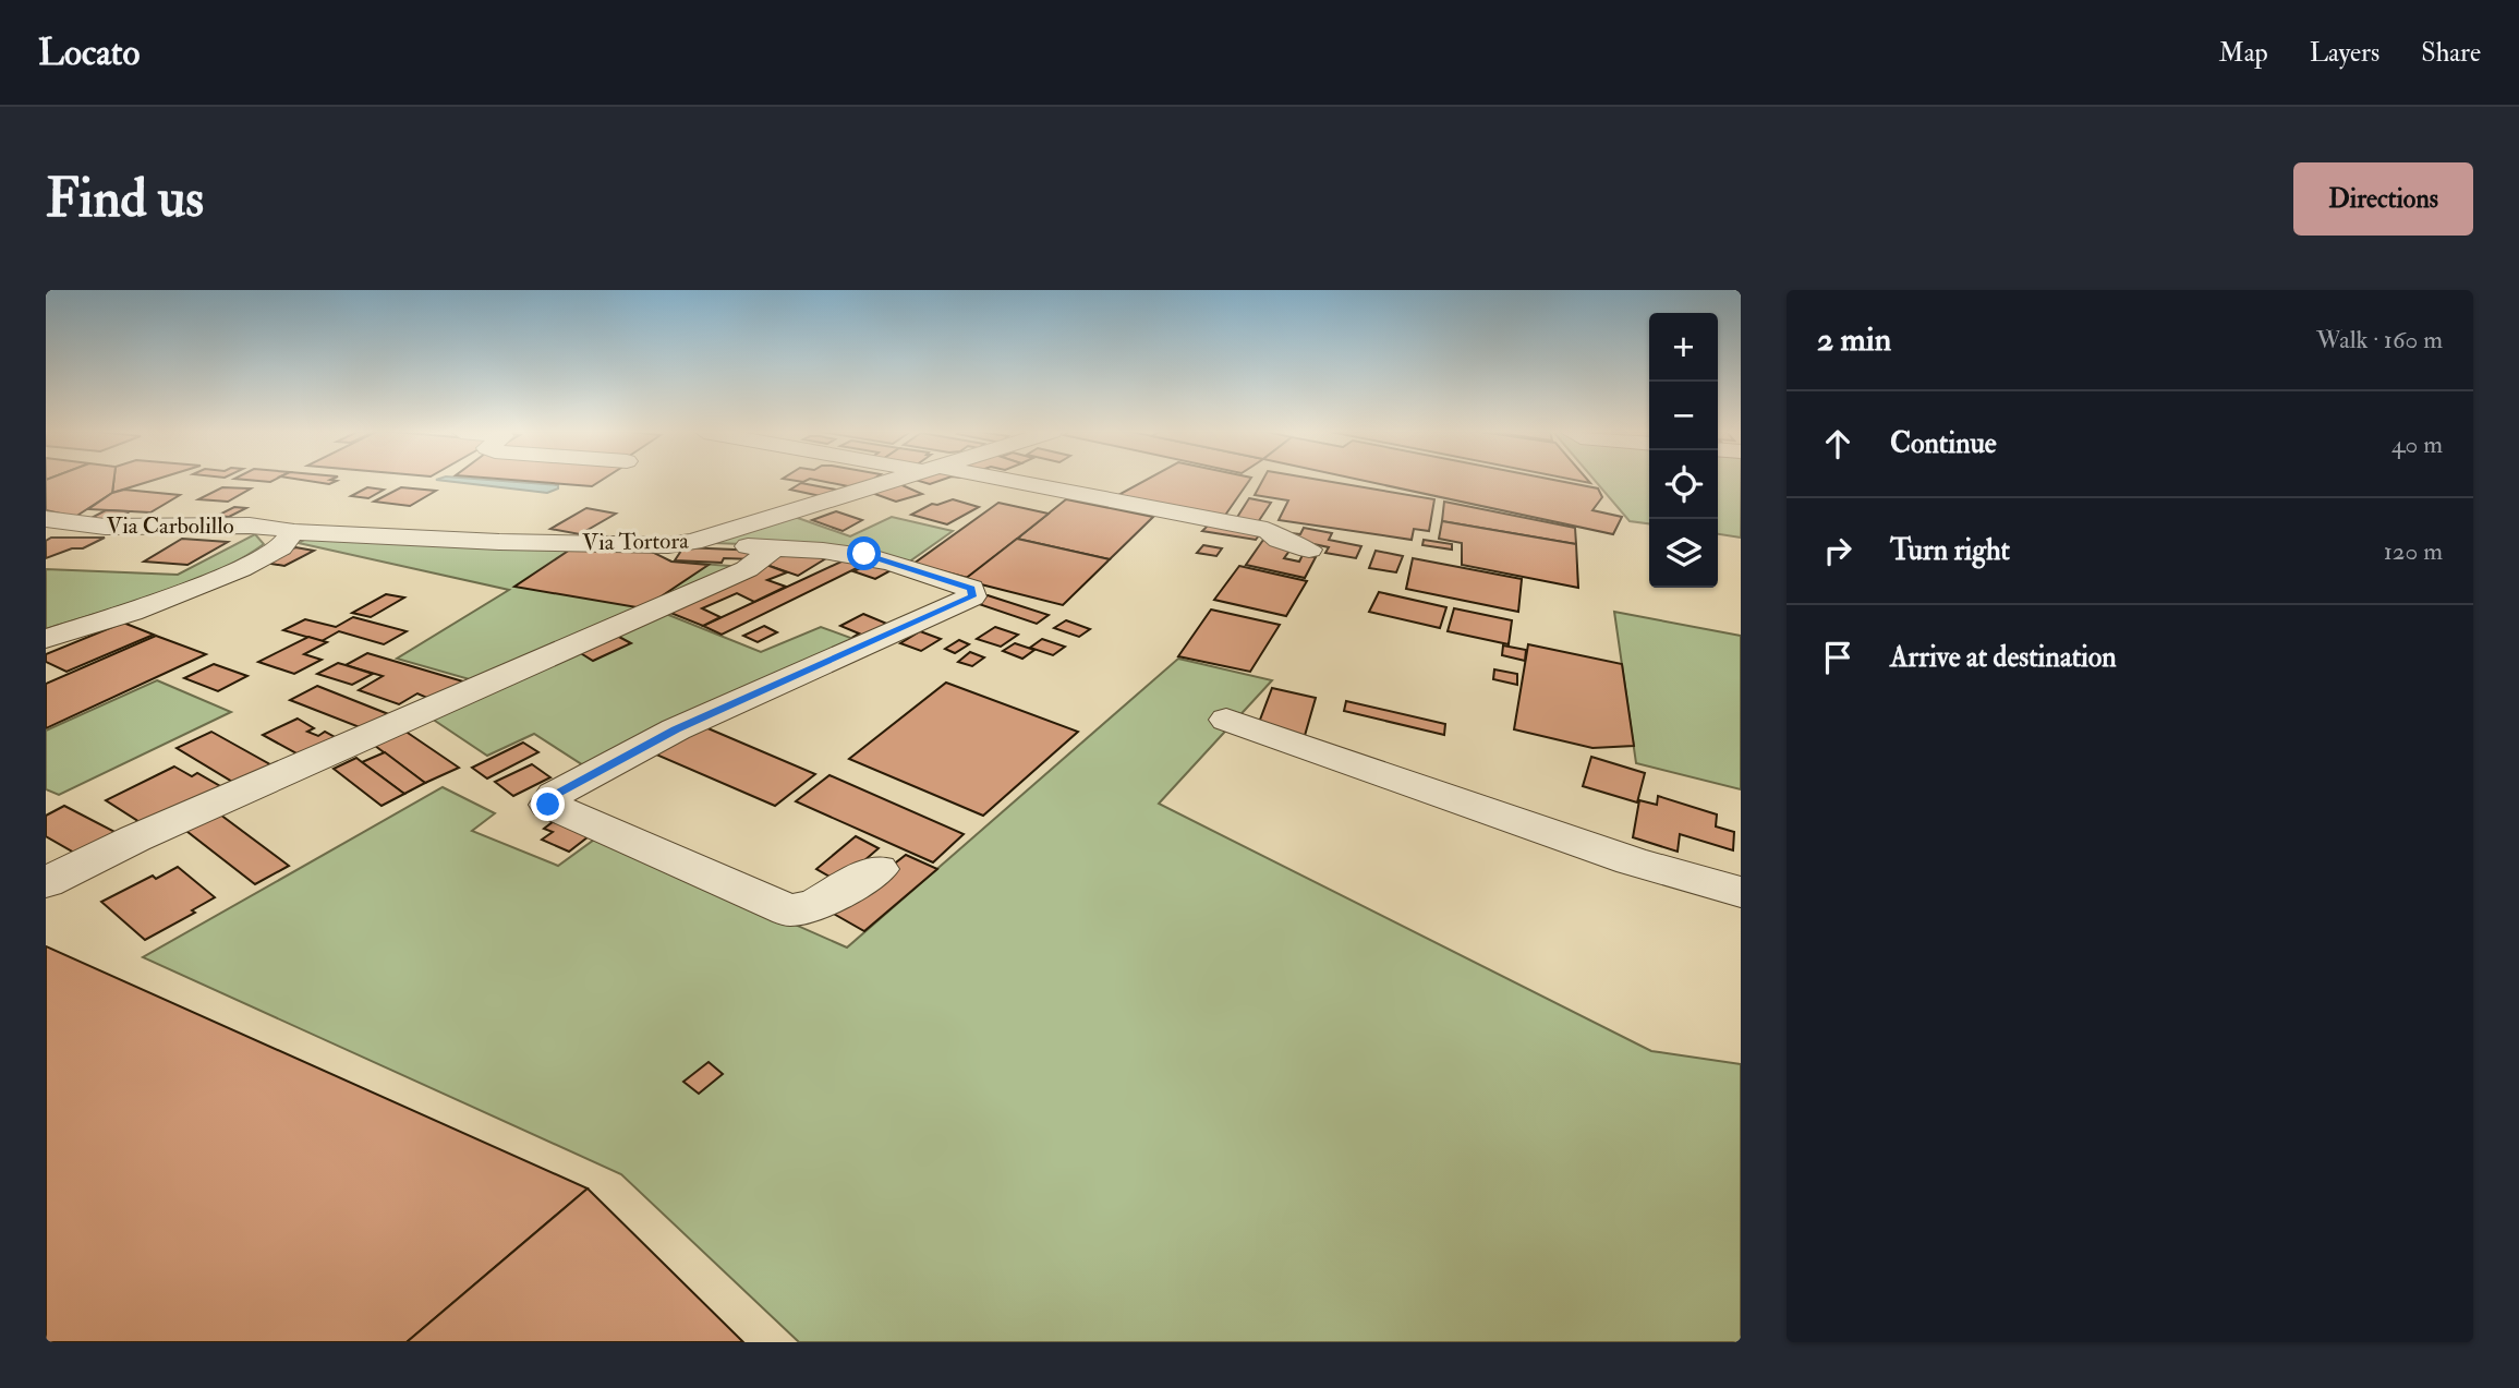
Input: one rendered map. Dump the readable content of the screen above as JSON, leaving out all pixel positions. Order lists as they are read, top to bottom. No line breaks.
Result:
{"streets":{"street":["Via Carbolillo","Via Tortora"]},"crossings":[["Via Carbolillo","Via Tortora"]],"page":{"header":"Locato","nav":["Map","Layers","Share"],"buttons":"Directions","title":"Find us","heading":["2 min","Walk · 160 m"],"map_buttons":["+","−"],"list":[["Continue","40 m"],["Turn right","120 m"],"Arrive at destination"]}}
